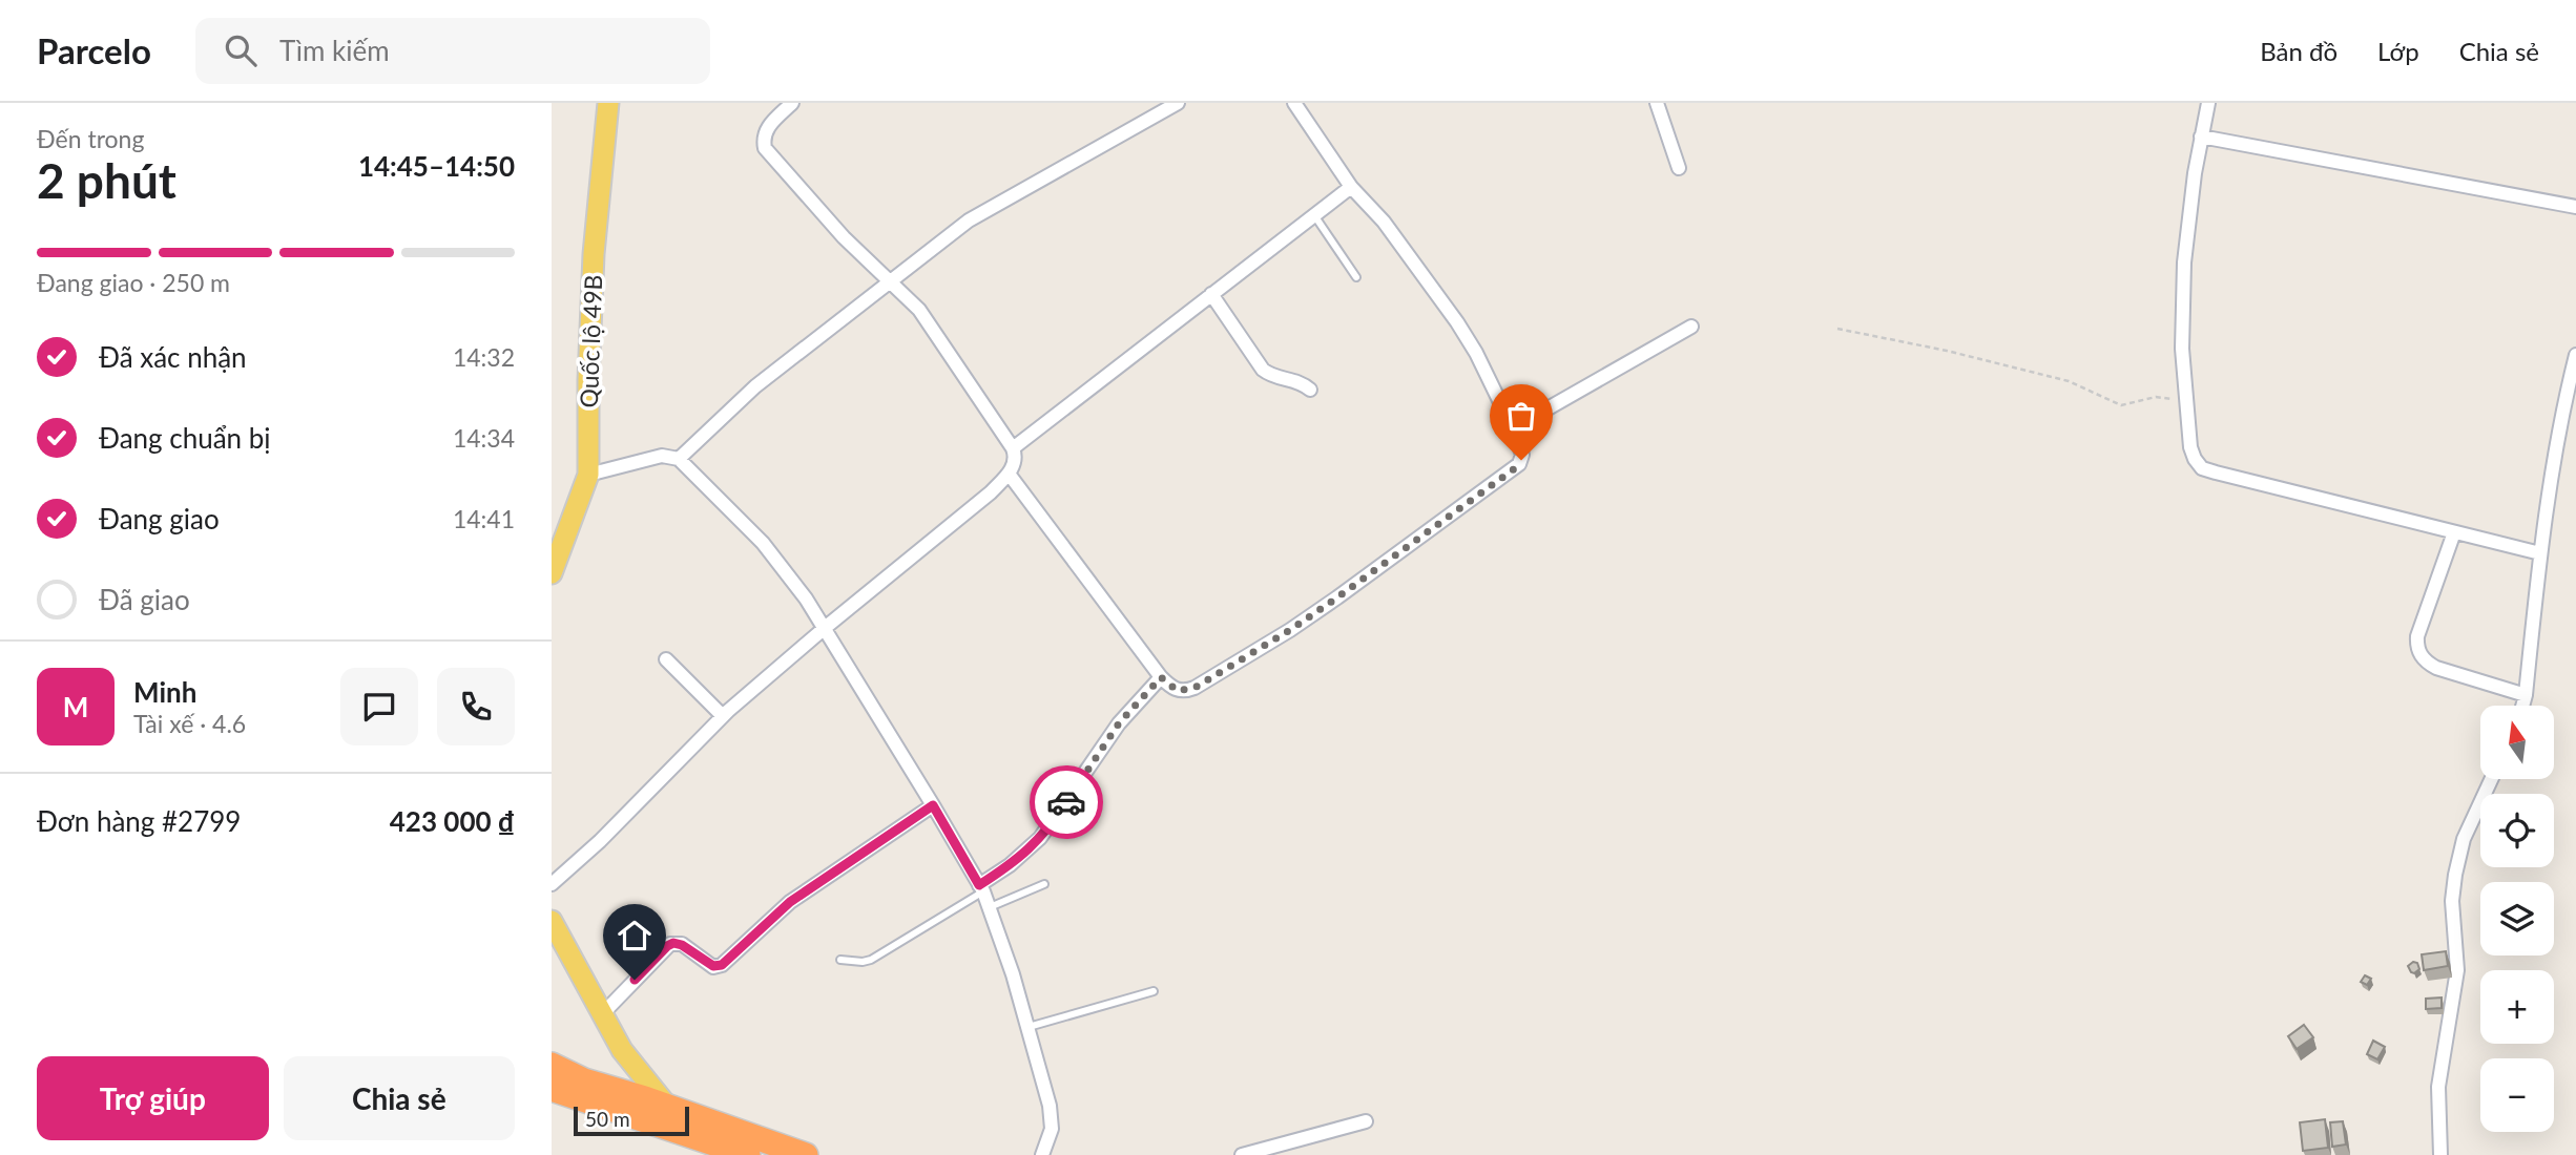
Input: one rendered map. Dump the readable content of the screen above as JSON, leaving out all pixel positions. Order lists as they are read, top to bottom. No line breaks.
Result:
{"streets":{"main road":["Quốc lộ 49B"]},"scale_bar":"50 m","north":"top","page":{"header":"Parcelo","search":"Tìm kiếm","nav":["Bản đồ","Lớp","Chia sẻ"],"heading":["2 phút","Đến trong","14:45–14:50"],"panel":["Minh","Tài xế · 4.6","Đơn hàng #2799","423 000 ₫"],"bar":"Đang giao · 250 m","list":[["Đã xác nhận","14:32"],["Đang chuẩn bị","14:34"],["Đang giao","14:41"],"Đã giao"],"round":"M","map_buttons":["+","−"],"buttons":["Trợ giúp","Chia sẻ"],"scale":"50 m"}}
